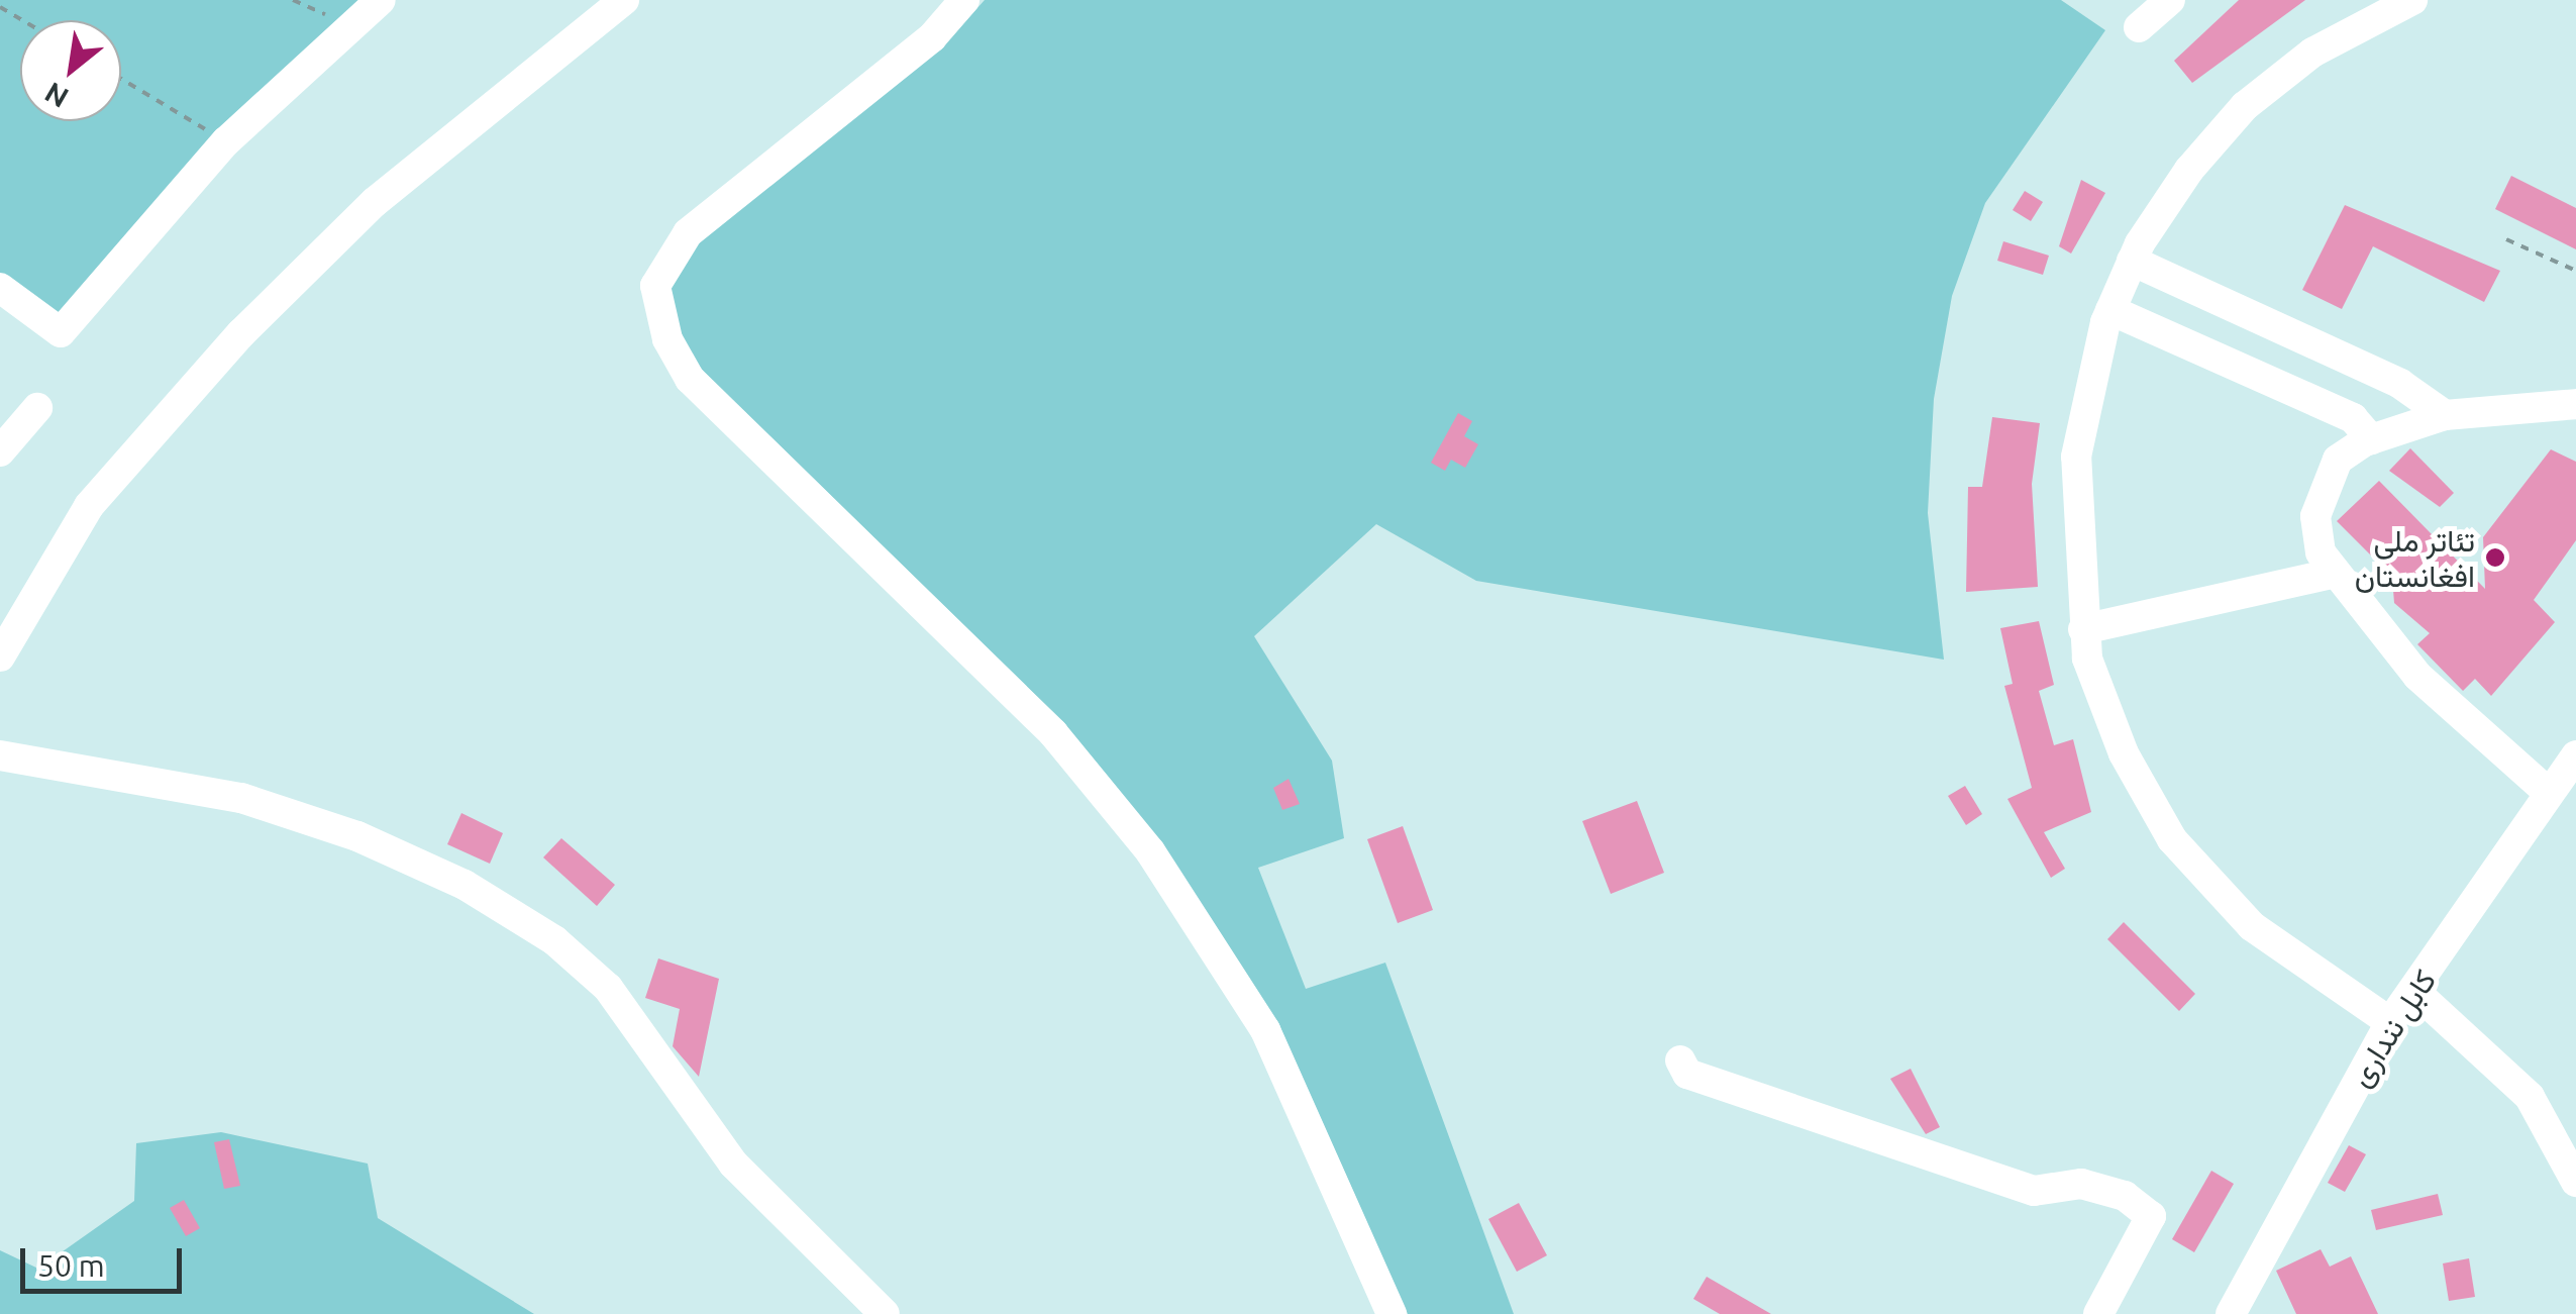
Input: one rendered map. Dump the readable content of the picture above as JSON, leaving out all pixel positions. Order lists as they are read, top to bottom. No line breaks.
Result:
{"streets":{"street":["کابل ننداری"]},"places":["تئاتر ملی افغانستان"],"scale_bar":"50 m","north":"bottom left"}
